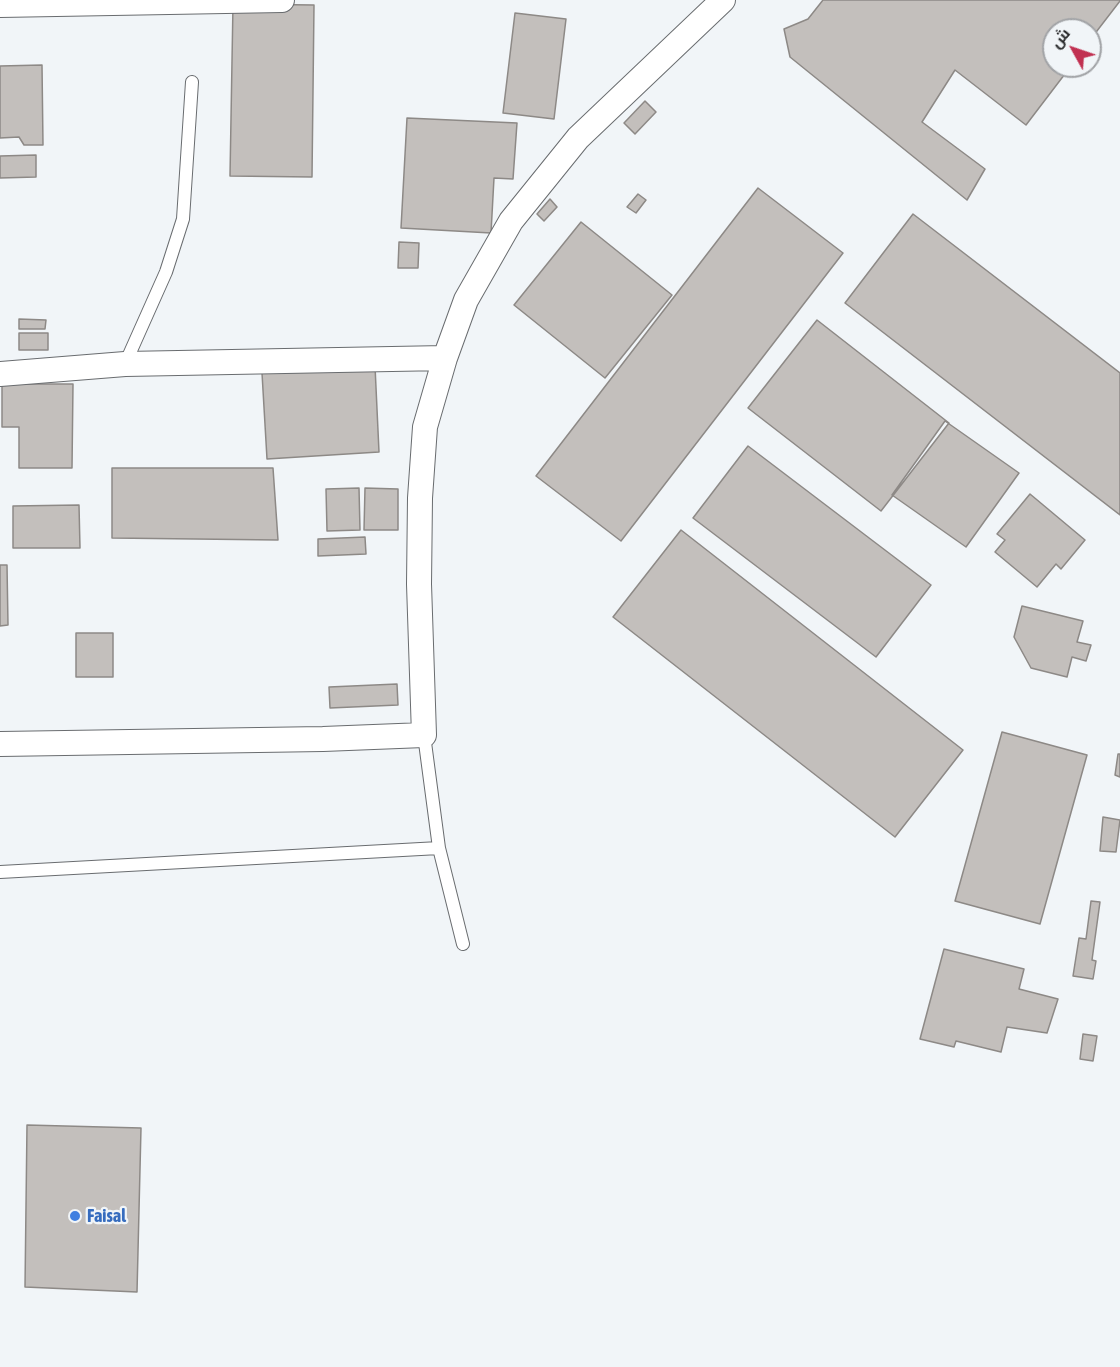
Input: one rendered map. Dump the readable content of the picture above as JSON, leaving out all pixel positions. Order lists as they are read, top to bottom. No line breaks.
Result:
{"places":["Faisal"],"north":"top left"}
